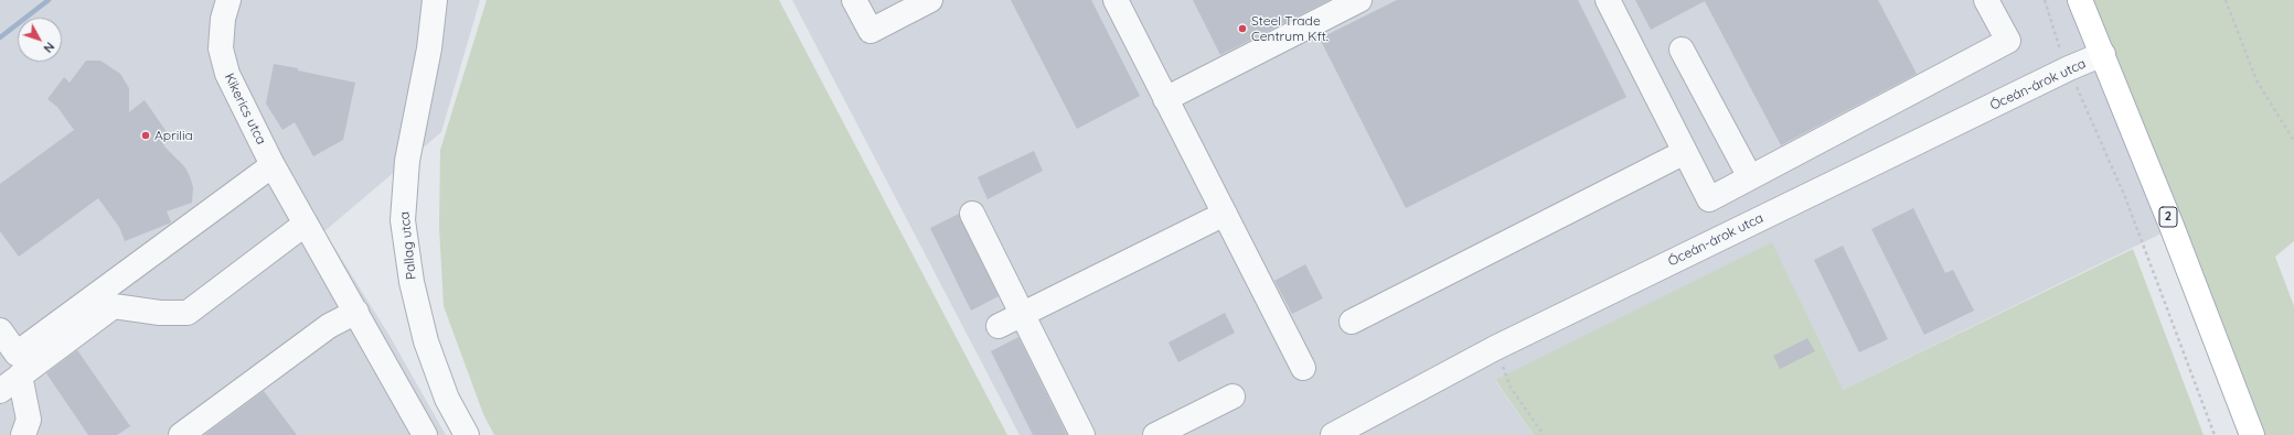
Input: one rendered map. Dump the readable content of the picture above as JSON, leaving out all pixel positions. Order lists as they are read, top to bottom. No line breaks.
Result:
{"streets":{"main road":["2"],"street":["Óceán-árok utca","Kikerics utca","Pallag utca"]},"crossings":[["Óceán-árok utca","2"]],"places":["Steel Trade Centrum Kft.","Aprilia"],"north":"bottom right"}
